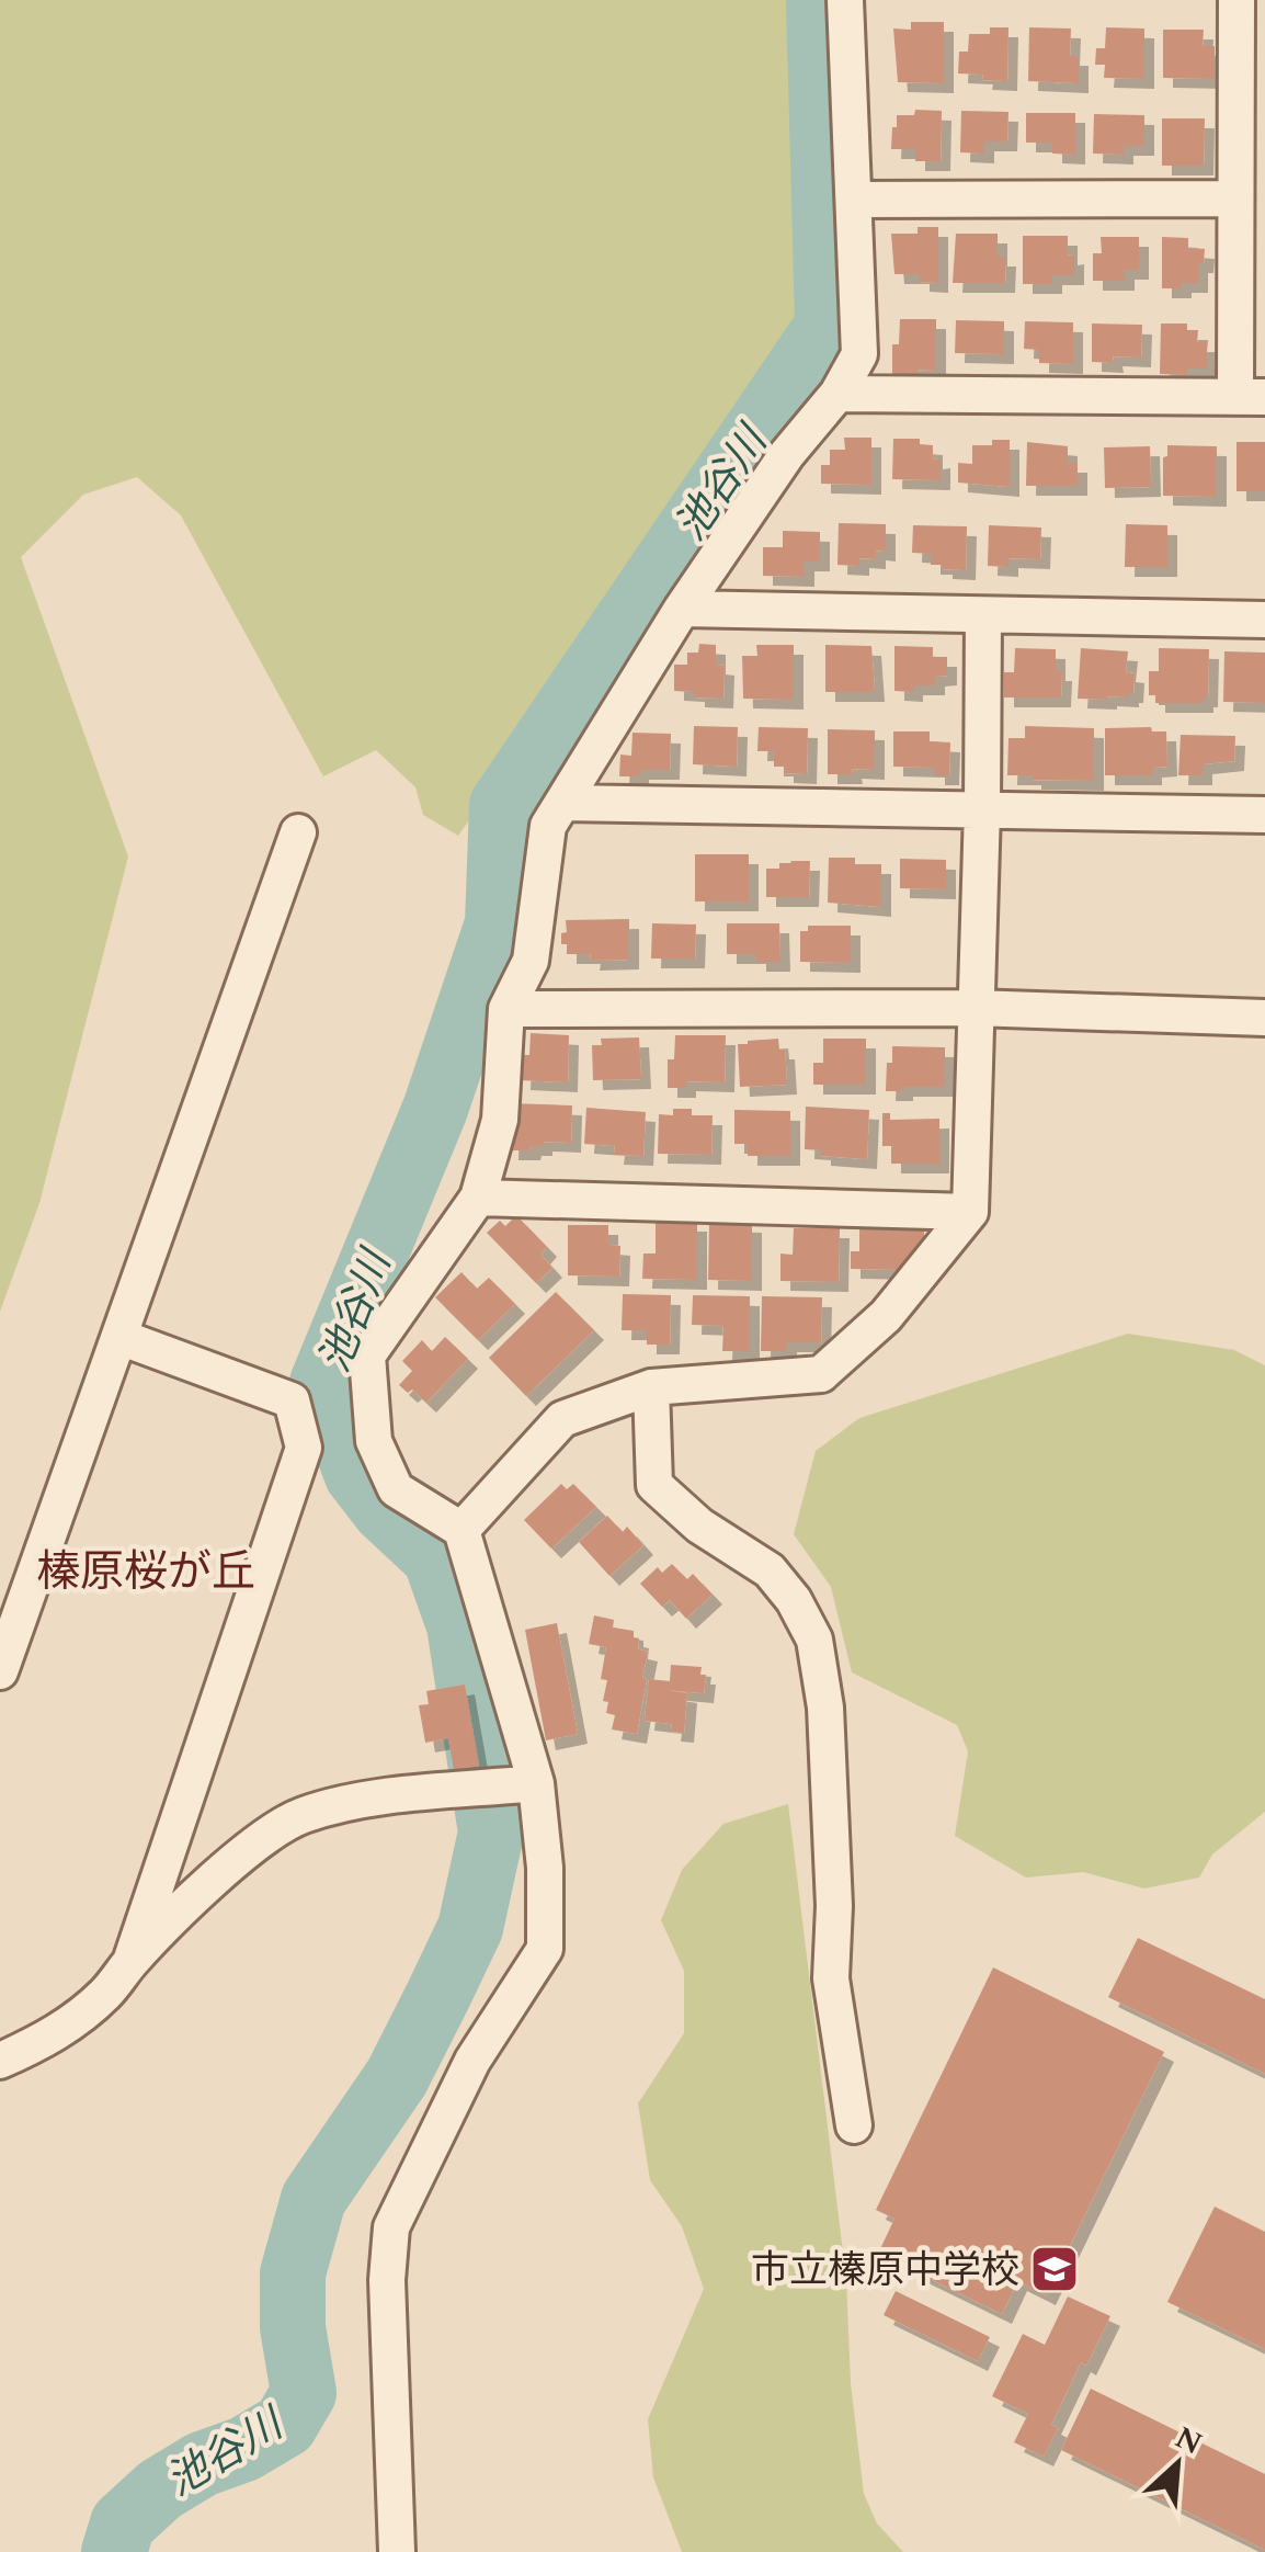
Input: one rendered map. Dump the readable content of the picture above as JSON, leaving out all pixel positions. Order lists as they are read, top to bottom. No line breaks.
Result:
{"districts":["榛原桜が丘"],"water":["池谷川"],"places":{"school or university":["市立榛原中学校"]},"north":"top right"}
